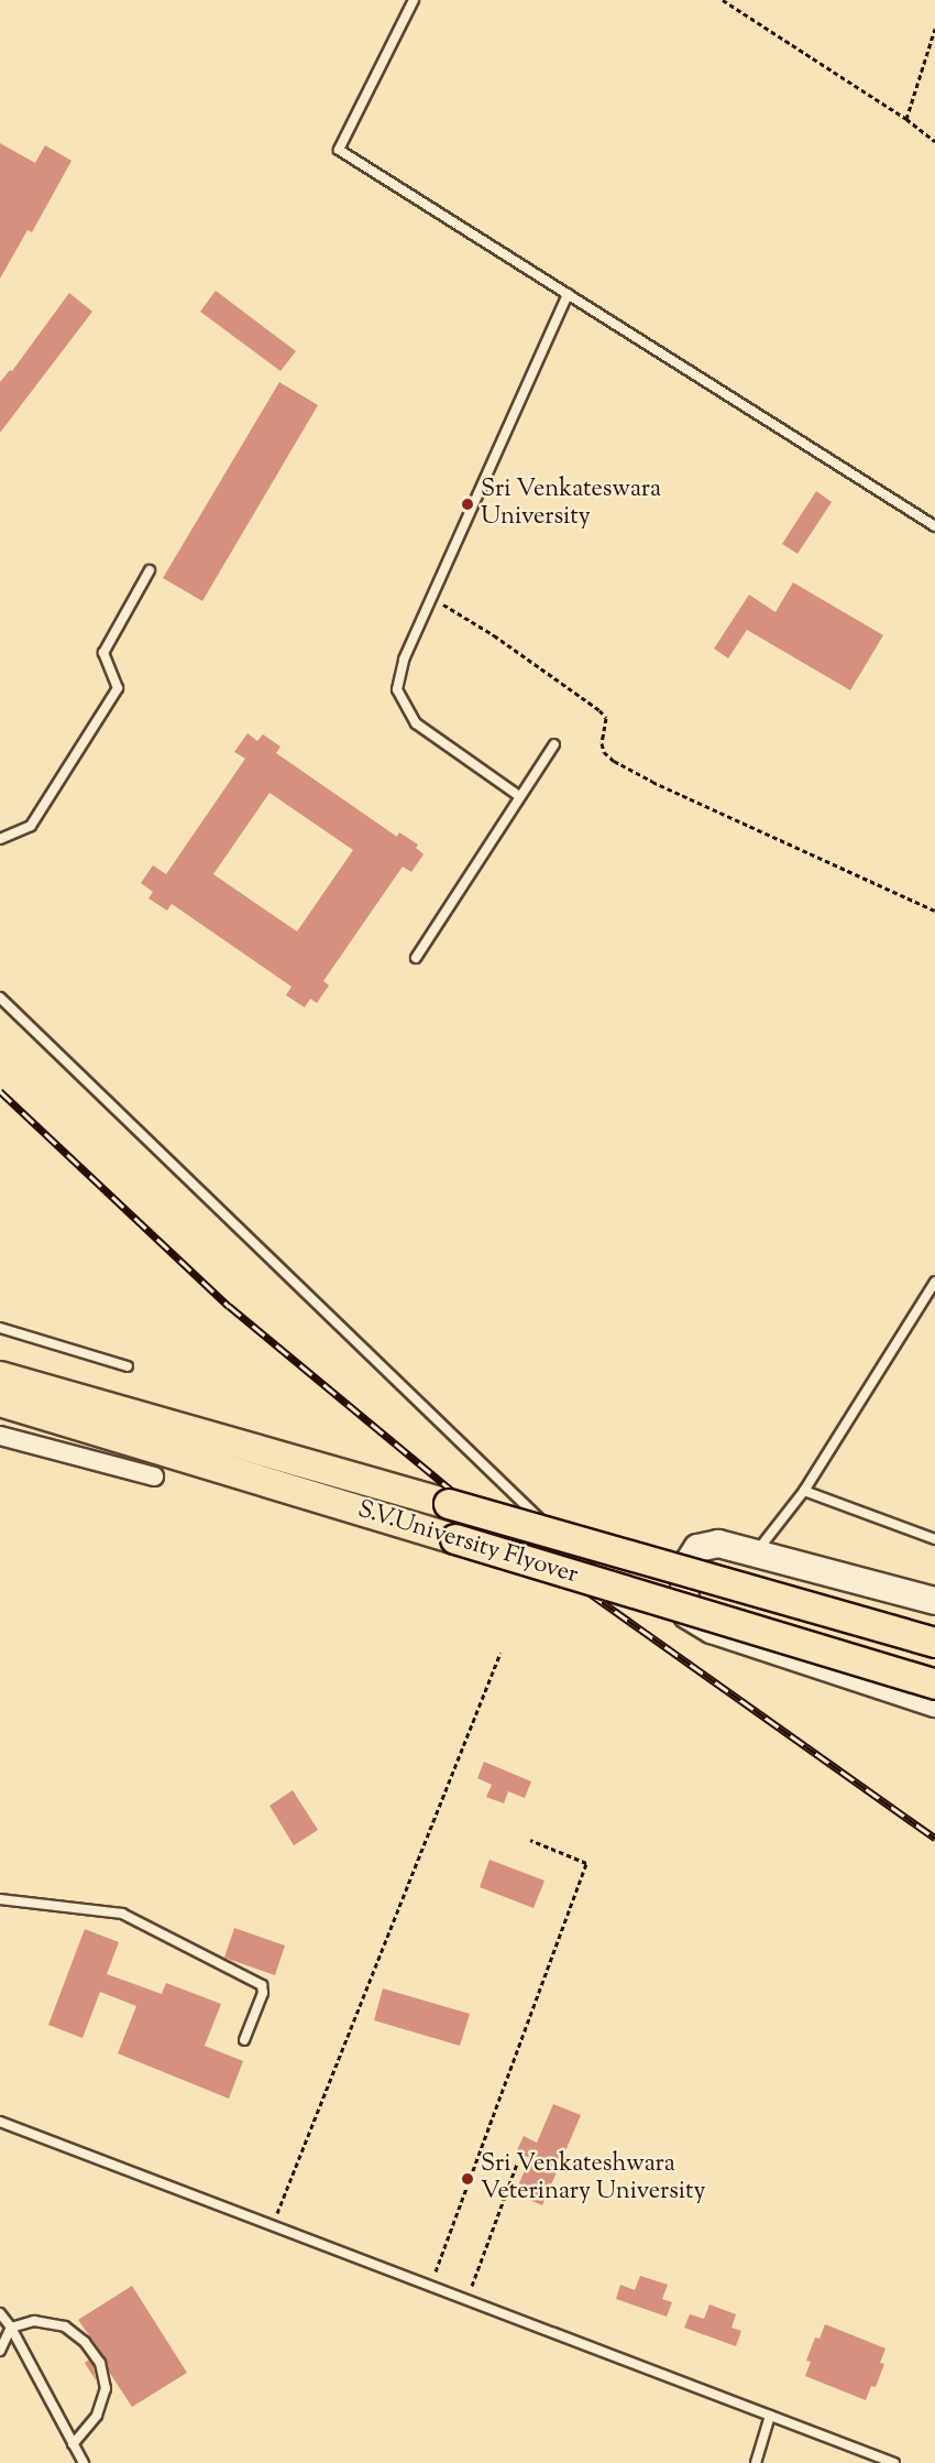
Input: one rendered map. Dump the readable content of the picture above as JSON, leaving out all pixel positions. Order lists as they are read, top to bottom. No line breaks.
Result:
{"streets":{"main road":["S.V.University Flyover"]},"places":["Sri Venkateswara University","Sri Venkateshwara Veterinary University"]}
